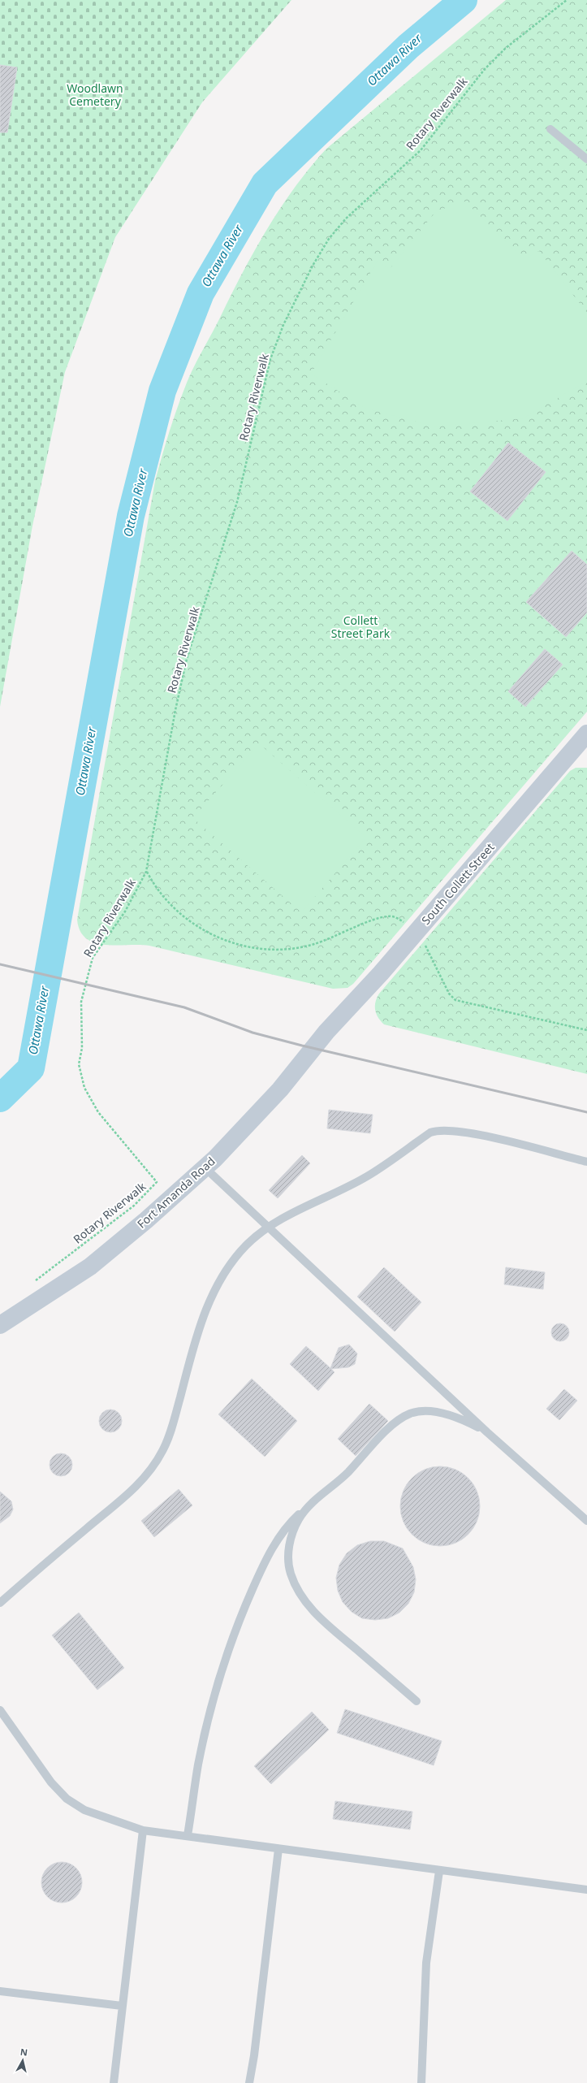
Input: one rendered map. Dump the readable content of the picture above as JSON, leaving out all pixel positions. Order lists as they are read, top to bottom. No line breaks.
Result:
{"streets":{"street":["South Collett Street","Fort Amanda Road"],"path":["Rotary Riverwalk"]},"crossings":[["South Collett Street","Fort Amanda Road"]],"water":["Ottawa River"],"parks":["Woodlawn Cemetery","Collett Street Park"],"north":"top"}
